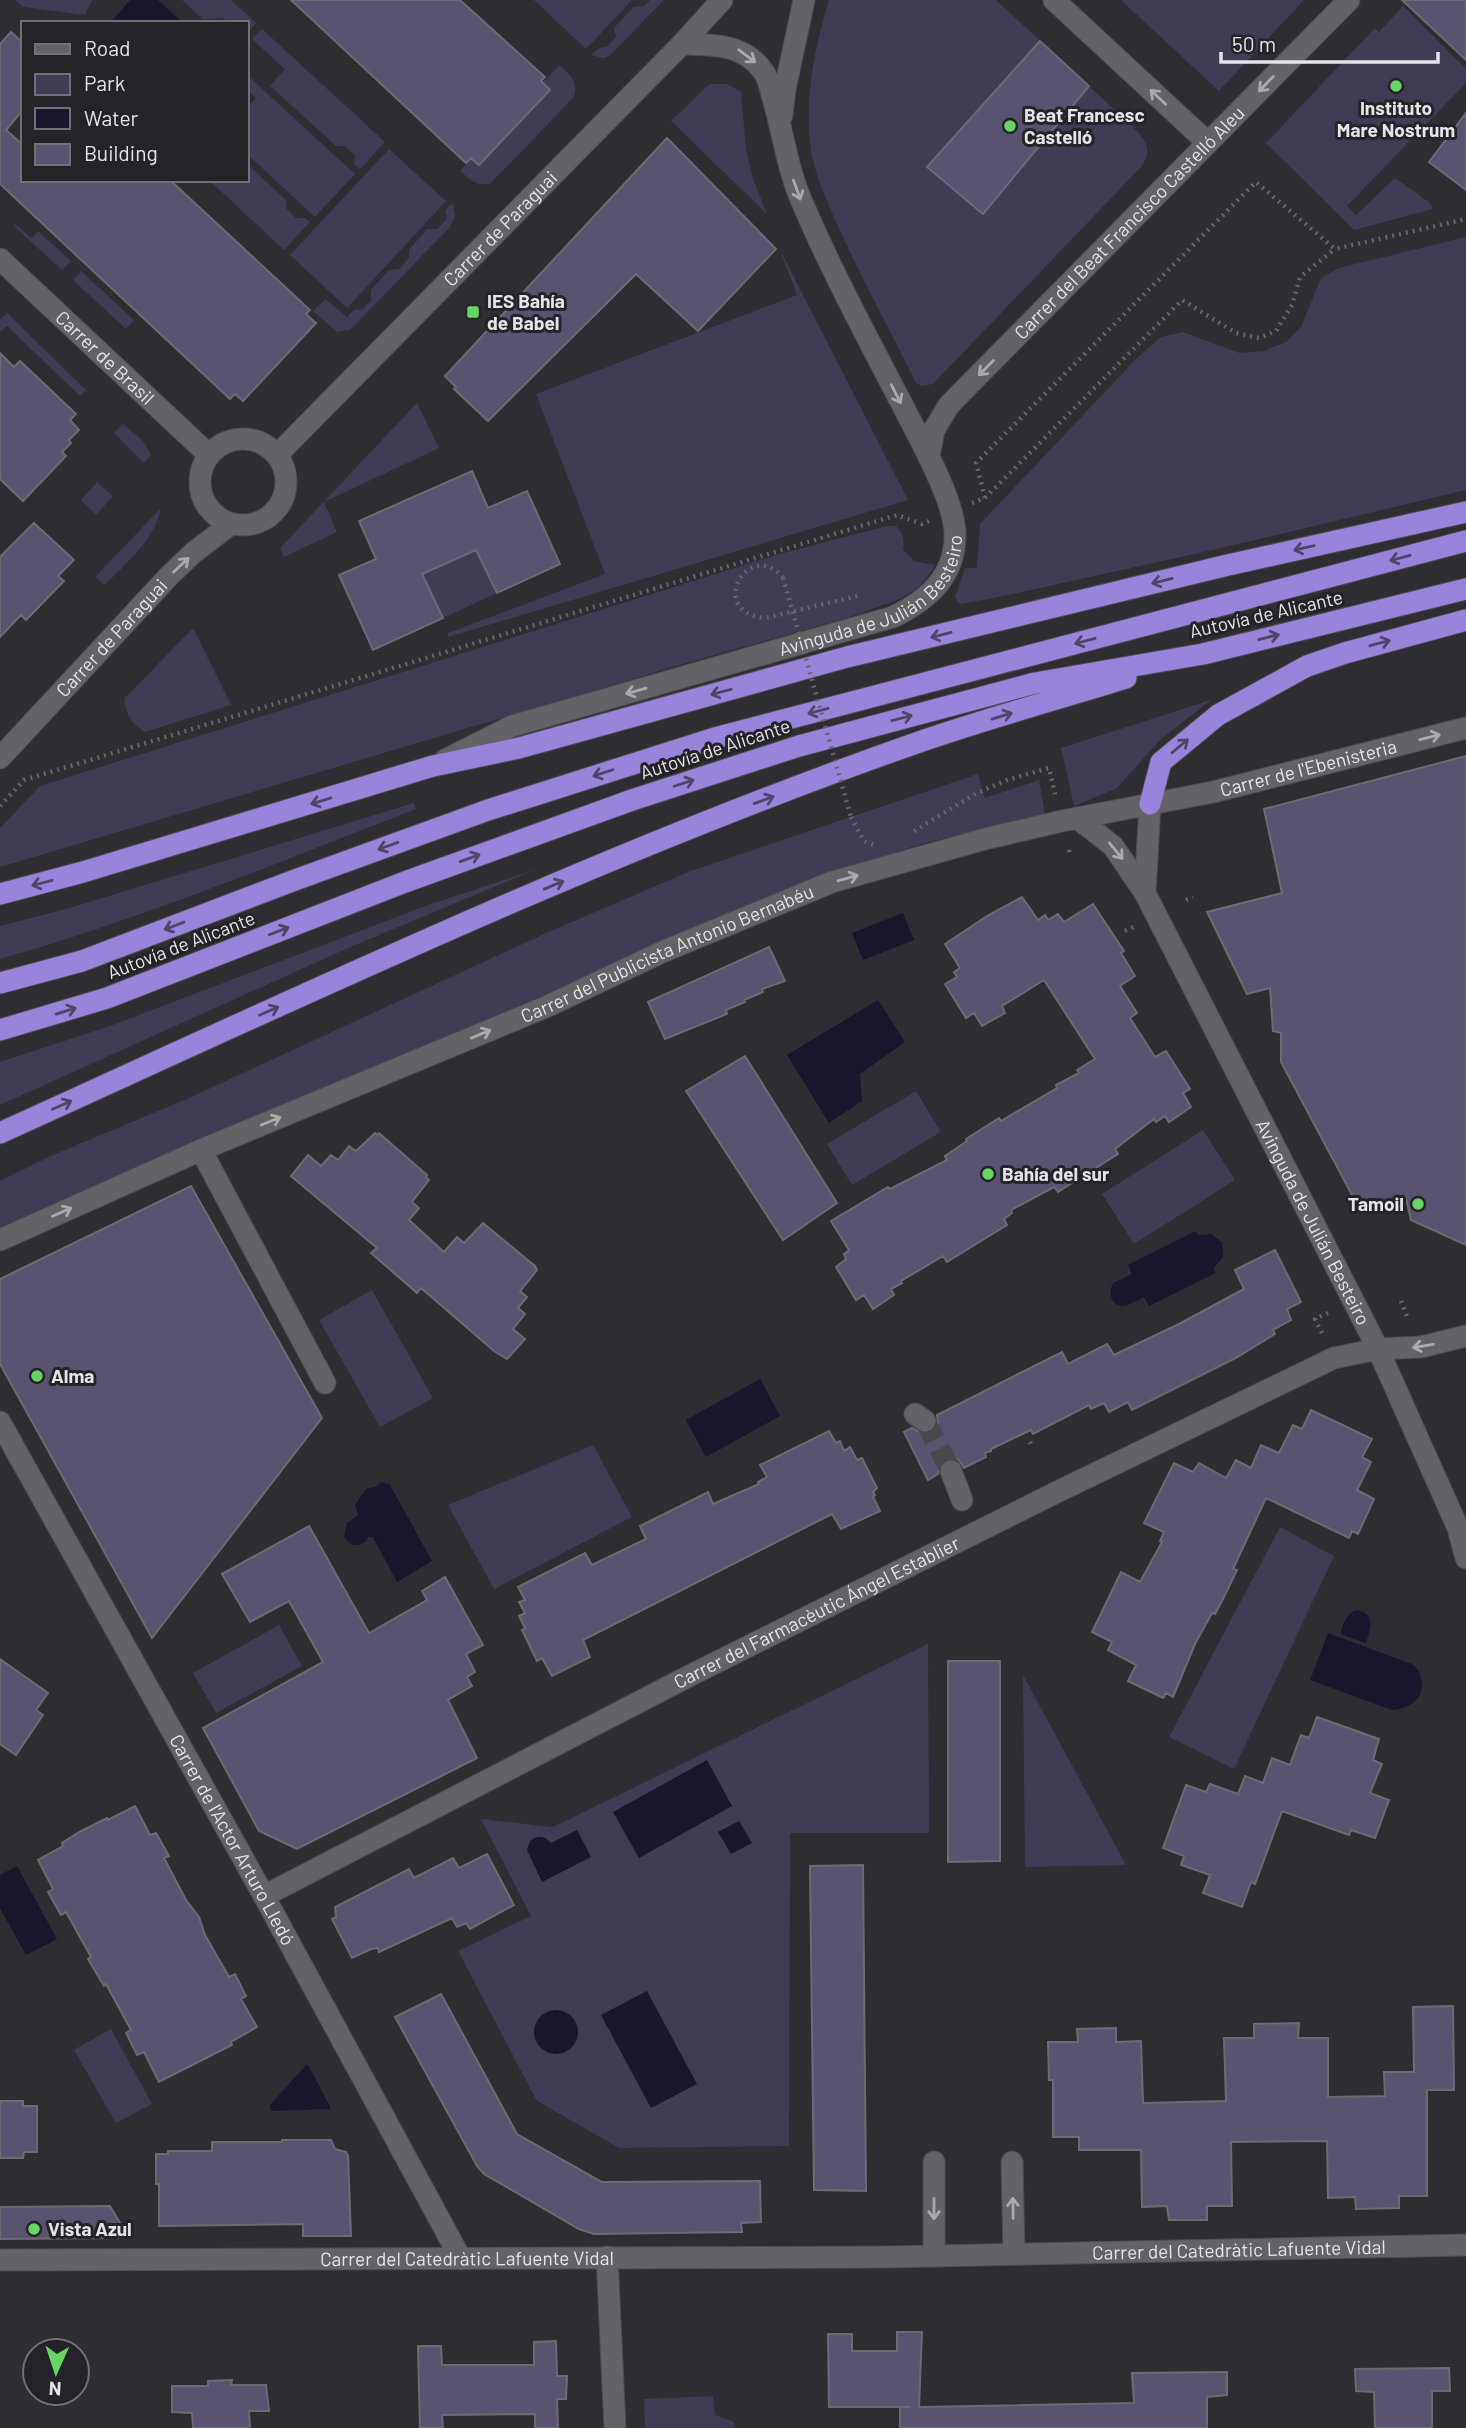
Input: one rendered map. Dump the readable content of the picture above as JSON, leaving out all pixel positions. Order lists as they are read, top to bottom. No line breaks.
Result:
{"streets":{"highway":["Autovía de Alicante"],"street":["Carrer del Beat Francisco Castelló Aleu","Carrer de Paraguai","Carrer de Brasil","Avinguda de Julián Besteiro","Carrer de l'Ebenisteria","Carrer del Publicista Antonio Bernabéu","Carrer del Farmacèutic Ángel Establier","Carrer de l'Actor Arturo Lledó","Carrer del Catedràtic Lafuente Vidal"]},"crossings":[["Carrer del Beat Francisco Castelló Aleu","Avinguda de Julián Besteiro"],["Carrer de Paraguai","Carrer de Brasil"],["Carrer de Paraguai","Avinguda de Julián Besteiro"],["Avinguda de Julián Besteiro","Carrer del Publicista Antonio Bernabéu"],["Avinguda de Julián Besteiro","Carrer del Farmacèutic Ángel Establier"],["Carrer de l'Ebenisteria","Carrer del Publicista Antonio Bernabéu"],["Carrer del Farmacèutic Ángel Establier","Carrer de l'Actor Arturo Lledó"],["Carrer de l'Actor Arturo Lledó","Carrer del Catedràtic Lafuente Vidal"]],"one_way":["Carrer del Beat Francisco Castelló Aleu","Carrer de l'Ebenisteria","Carrer del Publicista Antonio Bernabéu"],"places":{"other":["Instituto Mare Nostrum","Beat Francesc Castelló","Bahía del sur","Tamoil","Alma","Vista Azul"],"transit":["IES Bahía de Babel"]},"legend":["Road","Park","Water","Building"],"scale_bar":"50 m","north":"bottom"}
